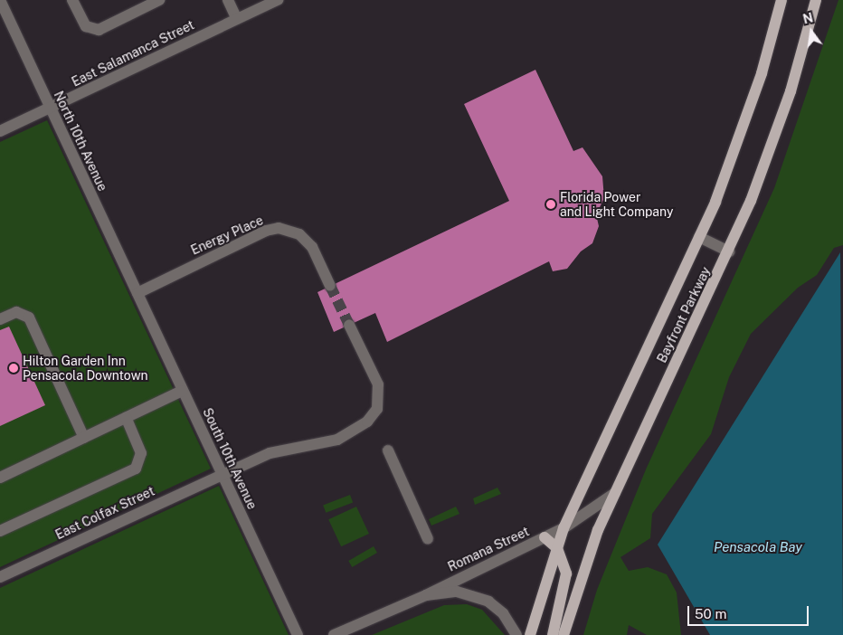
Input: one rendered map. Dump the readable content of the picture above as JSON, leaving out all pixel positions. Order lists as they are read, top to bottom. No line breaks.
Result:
{"streets":{"main road":["Bayfront Parkway"],"street":["East Salamanca Street","North 10th Avenue","Energy Place","South 10th Avenue","East Colfax Street","Romana Street"]},"crossings":[["East Salamanca Street","North 10th Avenue"],["North 10th Avenue","Energy Place"],["North 10th Avenue","South 10th Avenue"],["Energy Place","South 10th Avenue"],["Bayfront Parkway","Romana Street"],["South 10th Avenue","East Colfax Street"]],"water":["Pensacola Bay"],"places":["Florida Power and Light Company","Hilton Garden Inn Pensacola Downtown"],"scale_bar":"50 m","north":"top"}
